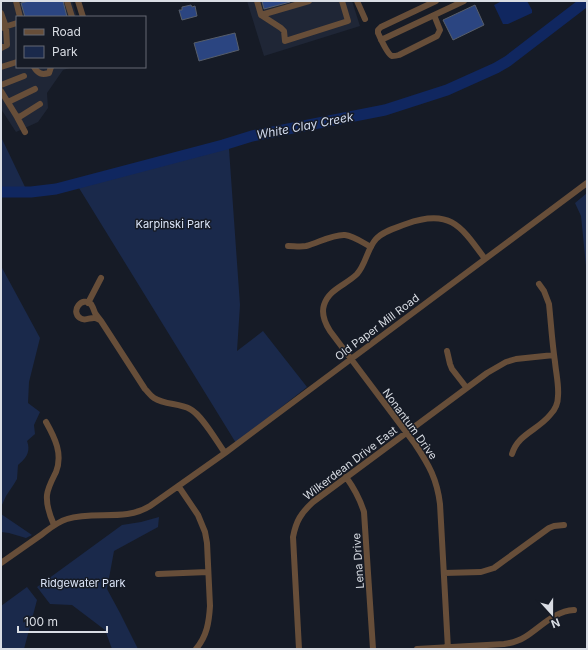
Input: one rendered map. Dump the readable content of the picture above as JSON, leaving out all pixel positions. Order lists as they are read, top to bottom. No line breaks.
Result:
{"streets":{"street":["Old Paper Mill Road","Nonantum Drive","Wilkerdean Drive East","Lena Drive"]},"crossings":[["Old Paper Mill Road","Nonantum Drive"],["Nonantum Drive","Wilkerdean Drive East"],["Wilkerdean Drive East","Lena Drive"]],"water":["White Clay Creek"],"parks":["Karpinski Park","Ridgewater Park"],"legend":["Road","Park"],"scale_bar":"100 m","north":"bottom"}
